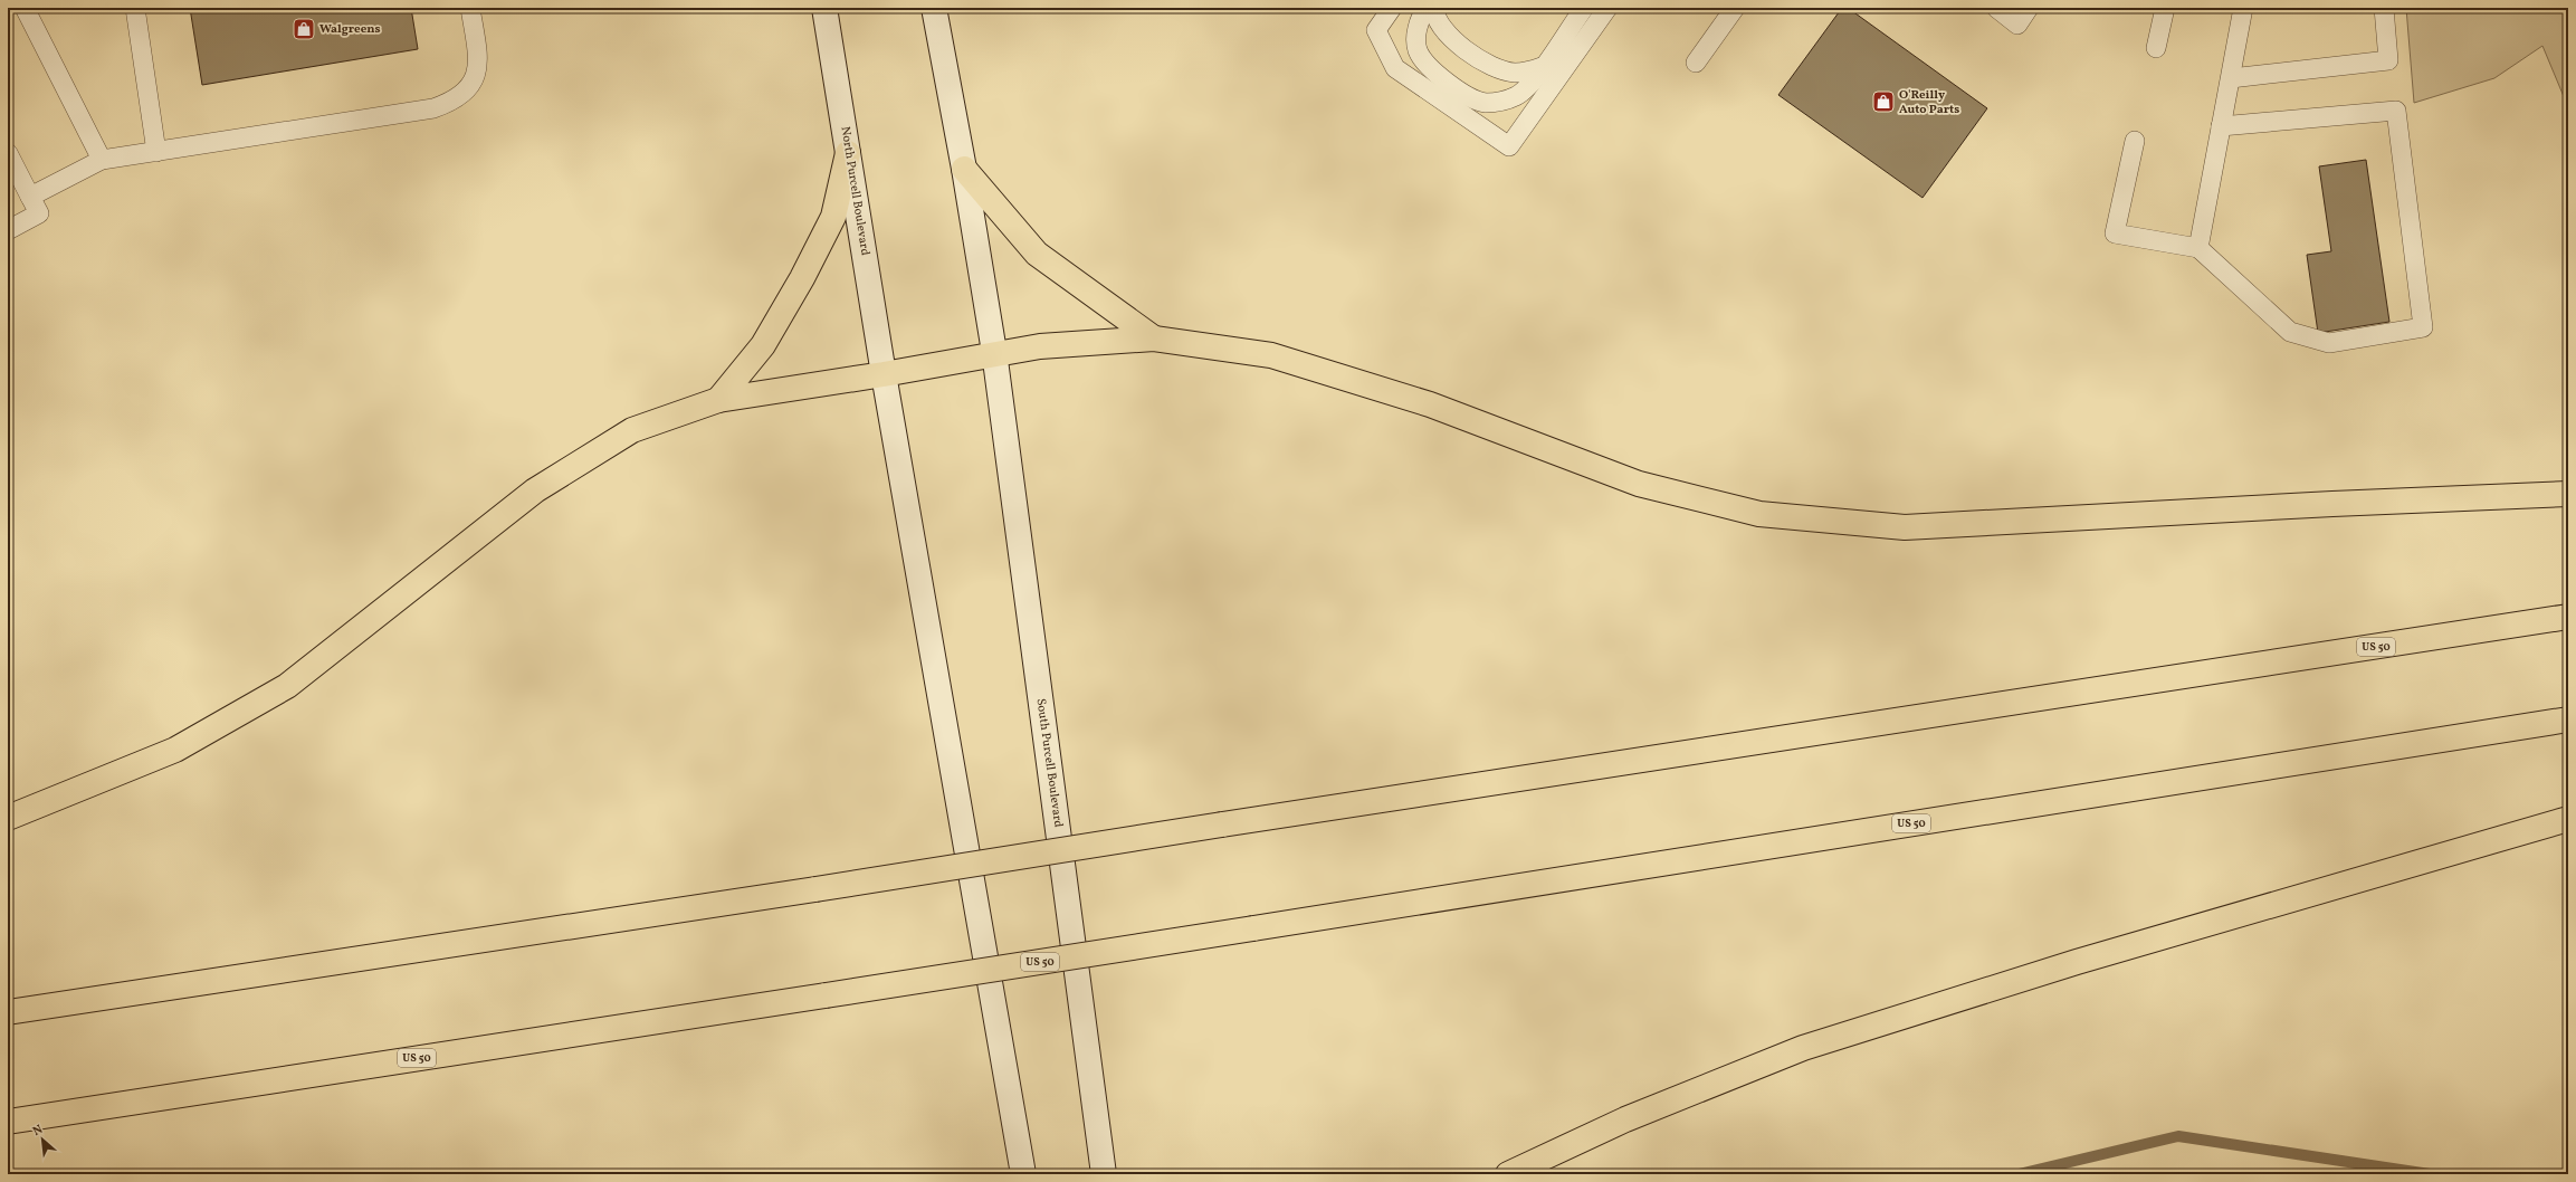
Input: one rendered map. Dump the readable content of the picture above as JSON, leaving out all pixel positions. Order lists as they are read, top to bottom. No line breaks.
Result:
{"streets":{"highway":["US 50"],"main road":["North Purcell Boulevard","South Purcell Boulevard"]},"places":{"shop":["Walgreens","O'Reilly Auto Parts"]},"north":"top left"}
